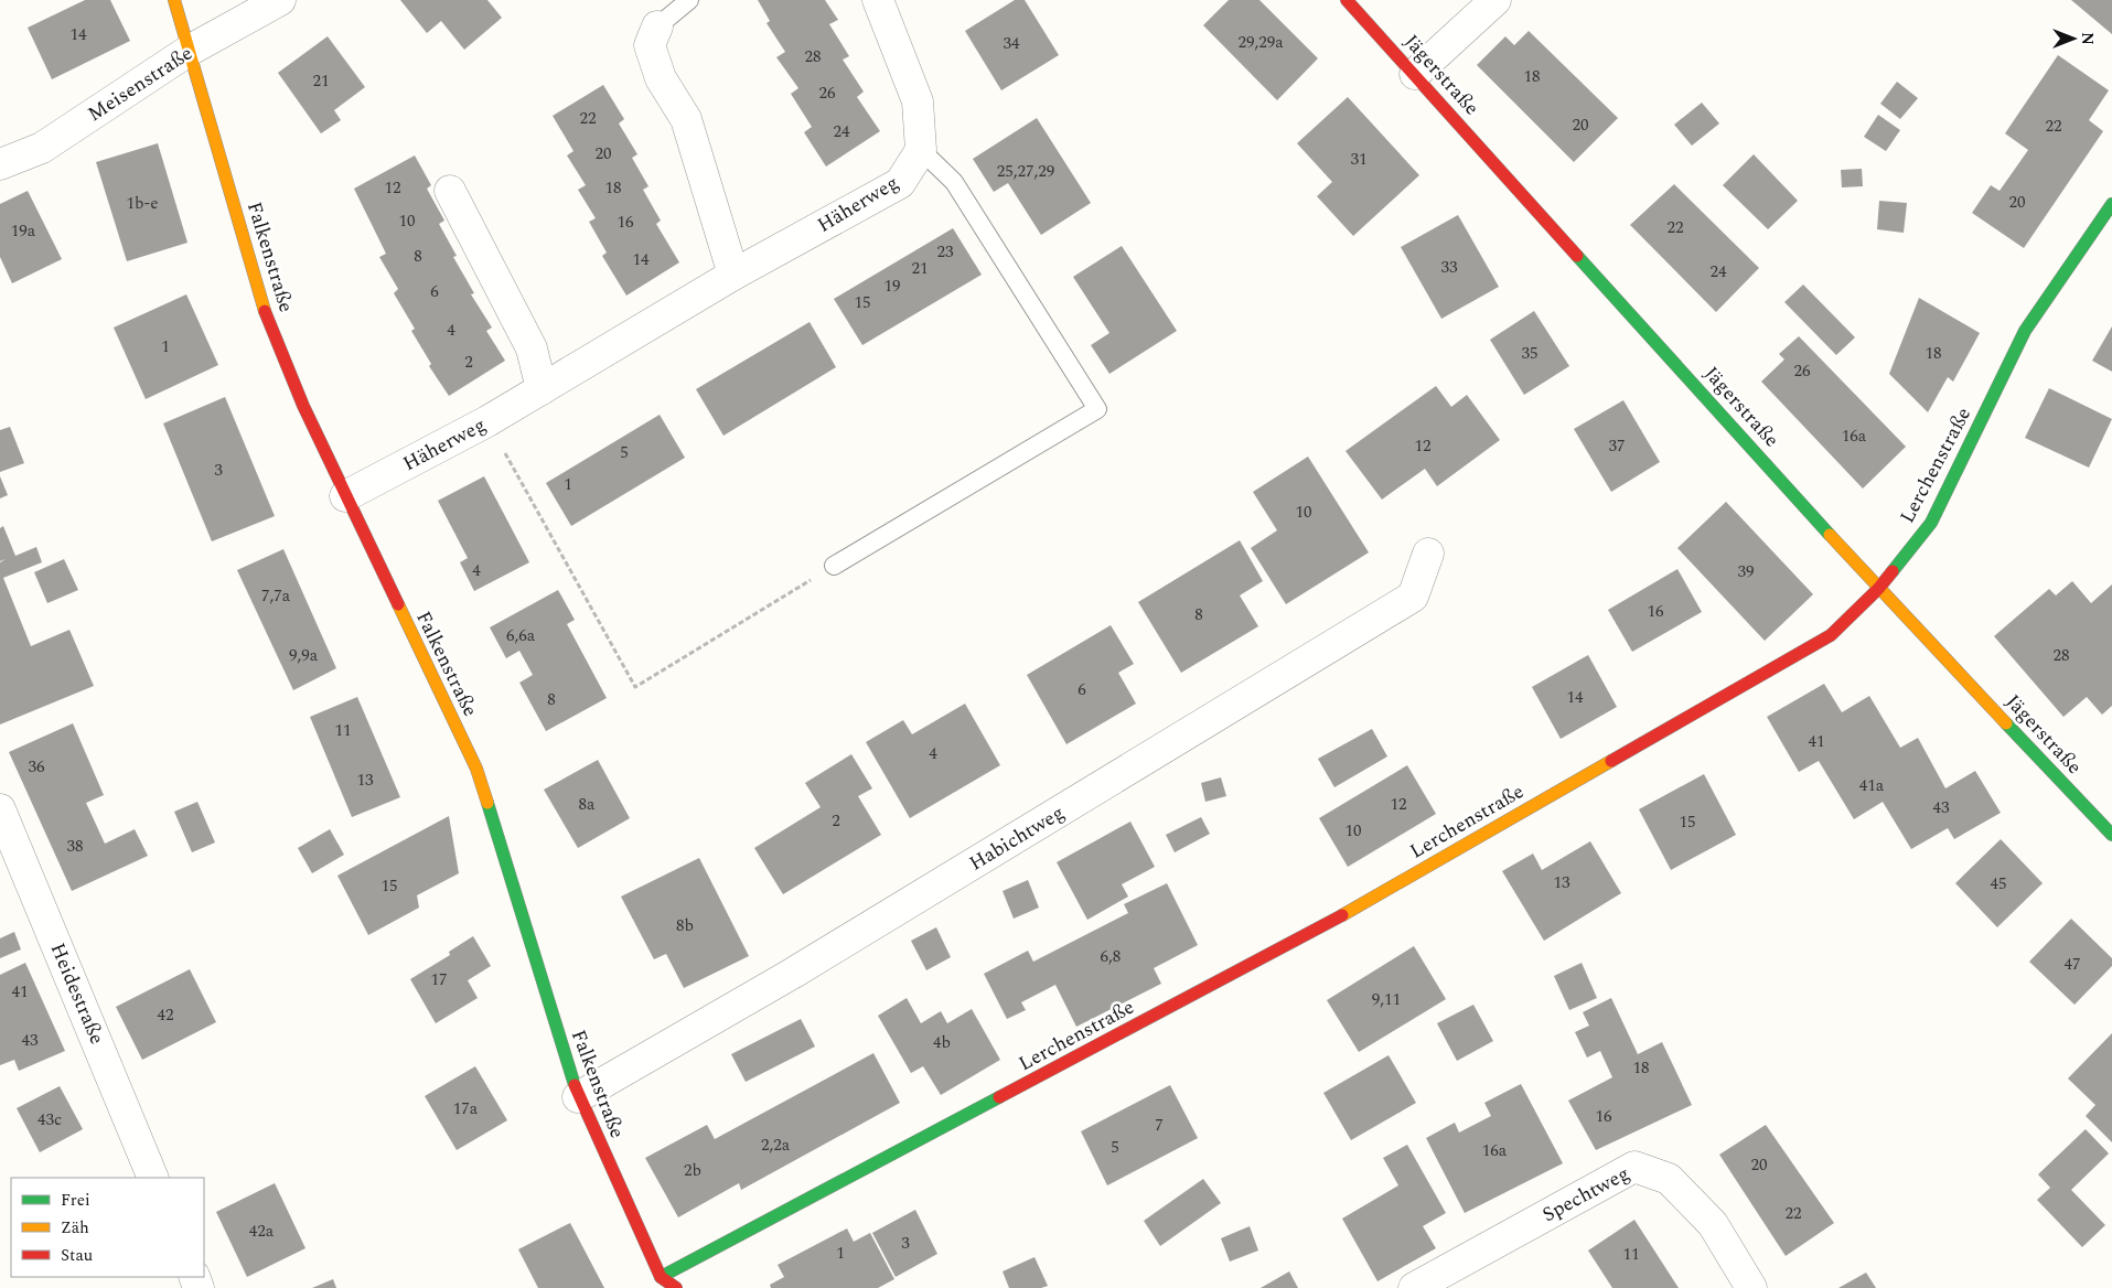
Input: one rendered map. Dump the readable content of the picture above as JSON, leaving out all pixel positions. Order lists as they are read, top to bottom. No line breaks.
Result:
{"streets":{"street":["Jägerstraße","Meisenstraße","Häherweg","Falkenstraße","Lerchenstraße","Habichtweg","Heidestraße","Spechtweg"]},"crossings":[["Jägerstraße","Lerchenstraße"],["Meisenstraße","Falkenstraße"],["Häherweg","Falkenstraße"],["Falkenstraße","Lerchenstraße"],["Falkenstraße","Habichtweg"]],"house_numbers":["14","29,29a","34","28","18","21","26","22","20","22","24","20","31","25,27,29","12","18","20","1b-e","10","16","22","19a","23","8","14","33","21","24","19","6","15","4","1","35","18","2","26","16a","12","37","5","3","1","10","4","39","7,7a","16","8","6,6a","9,9a","28","6","14","8","11","41","4","36","13","41a","8a","12","43","2","15","10","38","13","45","15","8b","6,8","47","17","41","9,11","42","43","4b","18","17a","16","43c","7","2,2a","5","16a","20","2b","22","42a","3","1","11"],"legend":["Frei","Zäh","Stau"],"north":"right"}
